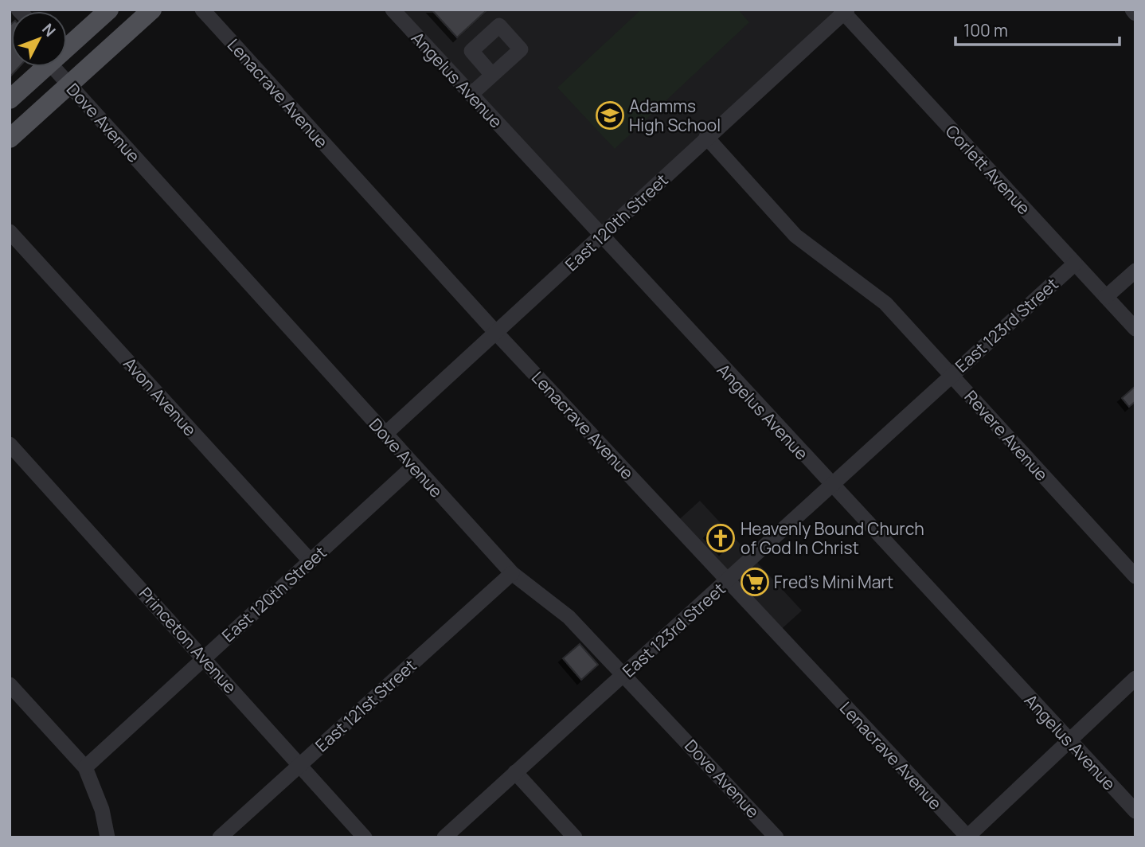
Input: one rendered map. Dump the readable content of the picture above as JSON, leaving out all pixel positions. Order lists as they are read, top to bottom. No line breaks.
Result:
{"streets":{"street":["Angelus Avenue","Lenacrave Avenue","Dove Avenue","Corlett Avenue","East 120th Street","East 123rd Street","Avon Avenue","Revere Avenue","Princeton Avenue","East 121st Street"]},"crossings":[["Angelus Avenue","East 120th Street"],["Angelus Avenue","East 123rd Street"],["Lenacrave Avenue","East 120th Street"],["Lenacrave Avenue","East 123rd Street"],["Dove Avenue","East 120th Street"],["Dove Avenue","East 123rd Street"],["Dove Avenue","East 121st Street"],["Corlett Avenue","East 120th Street"],["Corlett Avenue","East 123rd Street"],["East 120th Street","Avon Avenue"],["East 120th Street","Revere Avenue"],["East 120th Street","Princeton Avenue"],["East 123rd Street","Revere Avenue"],["Princeton Avenue","East 121st Street"]],"places":{"school or university":["Adamms High School"],"church":["Heavenly Bound Church of God In Christ"],"supermarket":["Fred's Mini Mart"]},"scale_bar":"100 m","north":"top right"}
